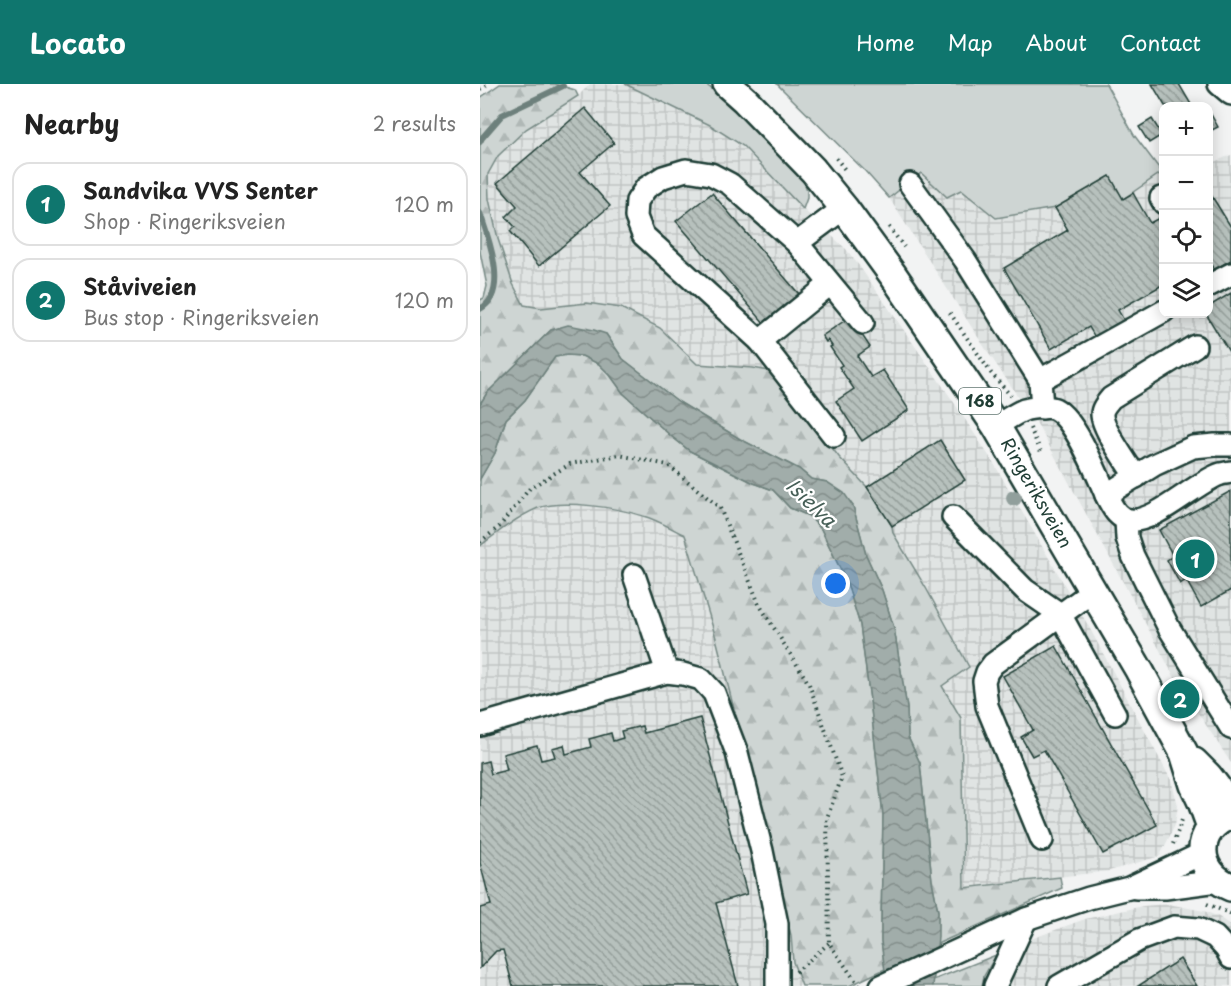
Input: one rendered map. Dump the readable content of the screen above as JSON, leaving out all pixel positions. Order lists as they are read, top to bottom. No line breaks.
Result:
{"streets":{"main road":["168","Ringeriksveien"]},"crossings":[["168","Ringeriksveien"]],"water":["Isielva"],"page":{"header":"Locato","nav":["Home","Map","About","Contact"],"heading":["Nearby","2 results"],"map_buttons":["+","−"],"list":[{"mark":"1","name":"Sandvika VVS Senter","note":"Shop · Ringeriksveien","value":"120 m"},{"mark":"2","name":"Ståviveien","note":"Bus stop · Ringeriksveien","value":"120 m"}],"pins":["1","2"]}}
